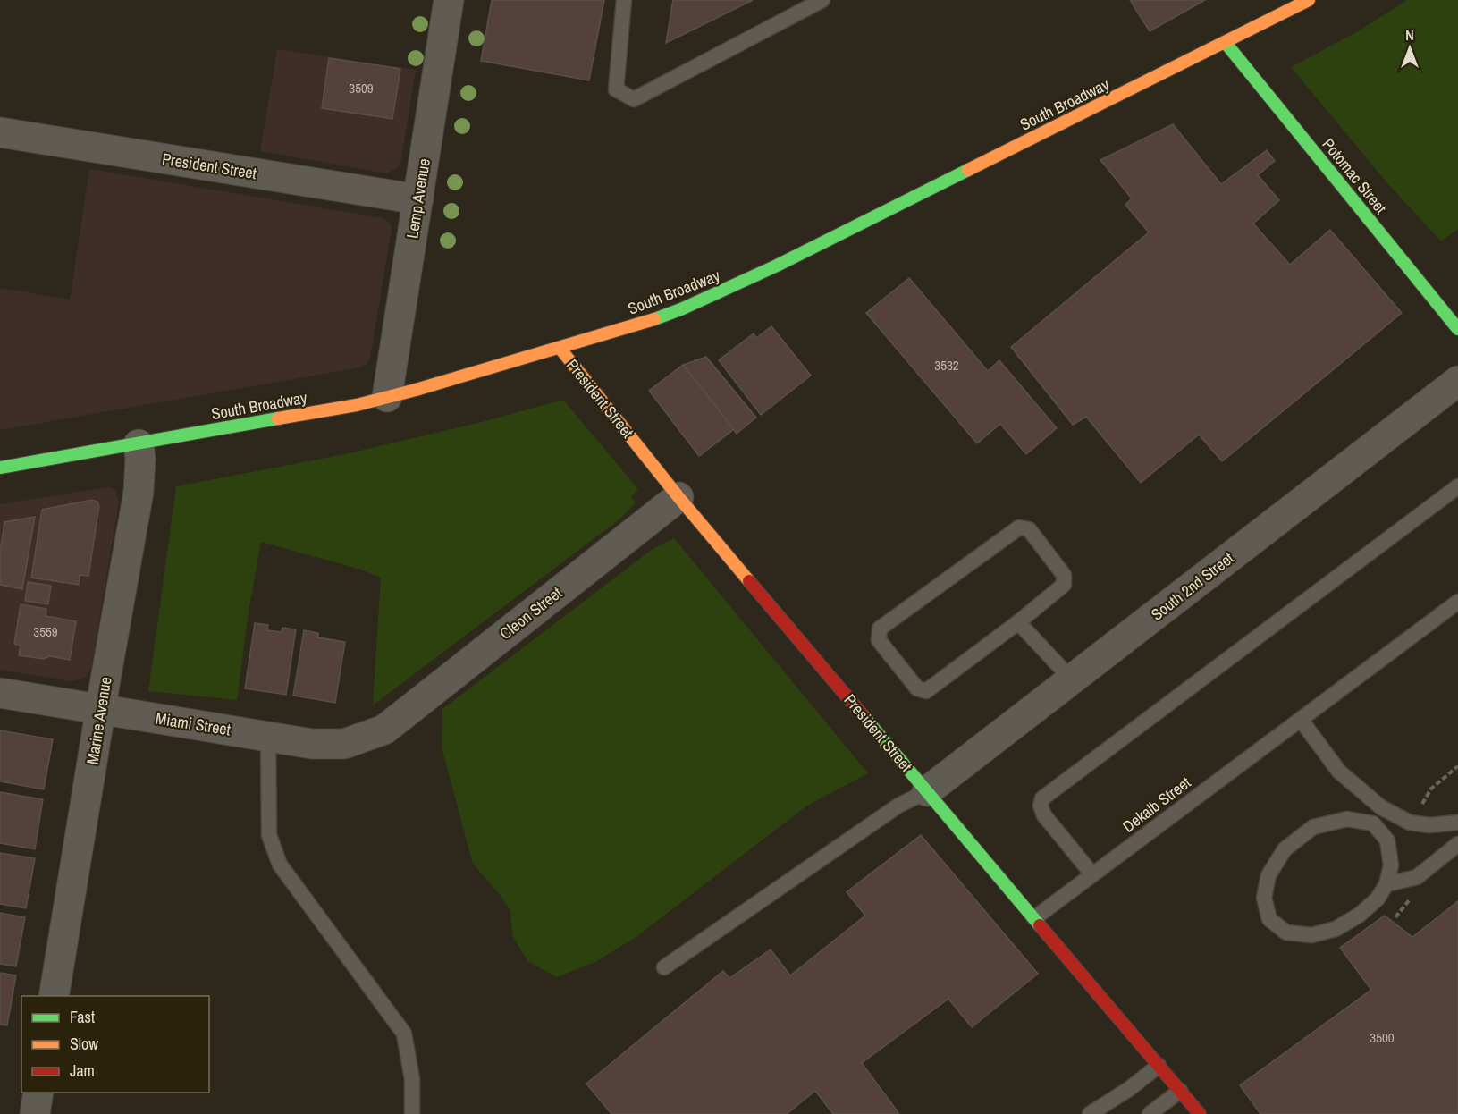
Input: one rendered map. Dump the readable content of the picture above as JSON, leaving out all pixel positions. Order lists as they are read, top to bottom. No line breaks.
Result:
{"streets":{"main road":["South Broadway","President Street","Potomac Street"],"street":["Lemp Avenue","South 2nd Street","Cleon Street","Marine Avenue","Miami Street"],"lane":["Dekalb Street"]},"crossings":[["South Broadway","President Street"],["South Broadway","Potomac Street"],["South Broadway","Lemp Avenue"],["South Broadway","Marine Avenue"],["President Street","Lemp Avenue"],["President Street","South 2nd Street"],["President Street","Cleon Street"],["President Street","Dekalb Street"],["Cleon Street","Miami Street"],["Marine Avenue","Miami Street"]],"house_numbers":["3509","3532","3559","3500"],"legend":["Fast","Slow","Jam"],"north":"top"}
